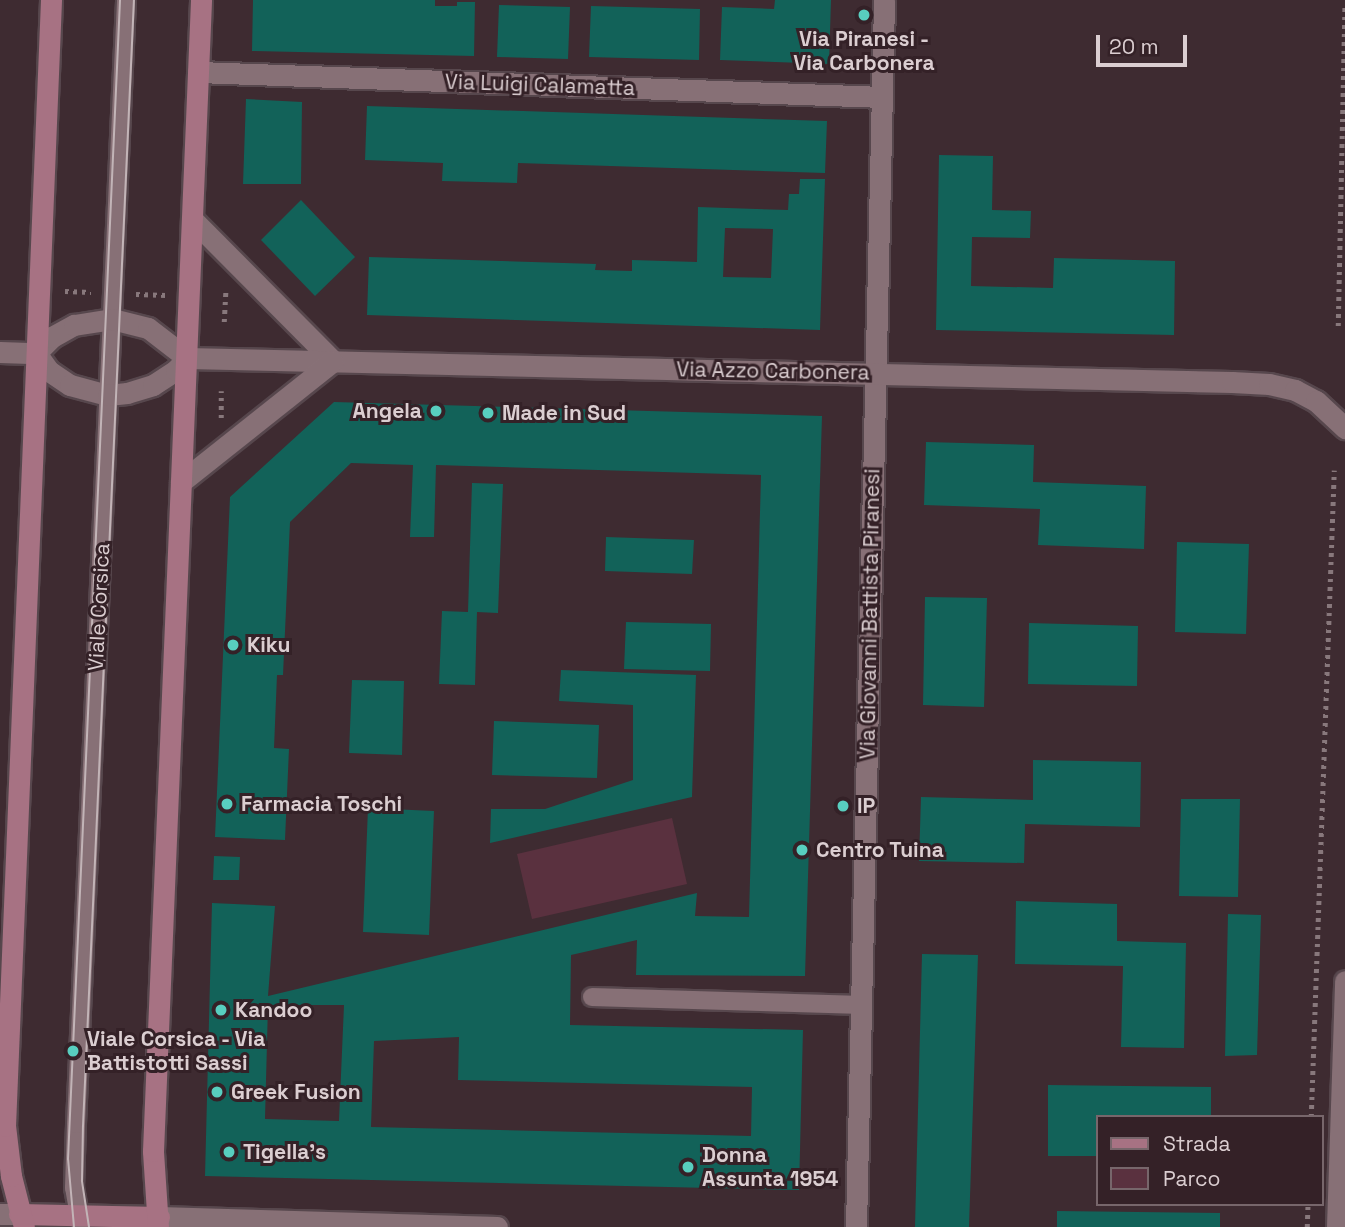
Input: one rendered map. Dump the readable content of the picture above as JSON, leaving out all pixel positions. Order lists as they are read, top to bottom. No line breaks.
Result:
{"streets":{"street":["Via Luigi Calamatta","Via Azzo Carbonera","Via Giovanni Battista Piranesi"],"lane":["Viale Corsica"]},"crossings":[["Via Luigi Calamatta","Via Giovanni Battista Piranesi"],["Via Azzo Carbonera","Via Giovanni Battista Piranesi"]],"places":["Via Piranesi - Via Carbonera","Angela","Made in Sud","Kiku","Farmacia Toschi","IP","Centro Tuina","Kandoo","Viale Corsica - Via Battistotti Sassi","Greek Fusion","Tigella's","Donna Assunta 1954"],"legend":["Strada","Parco"],"scale_bar":"20 m"}
